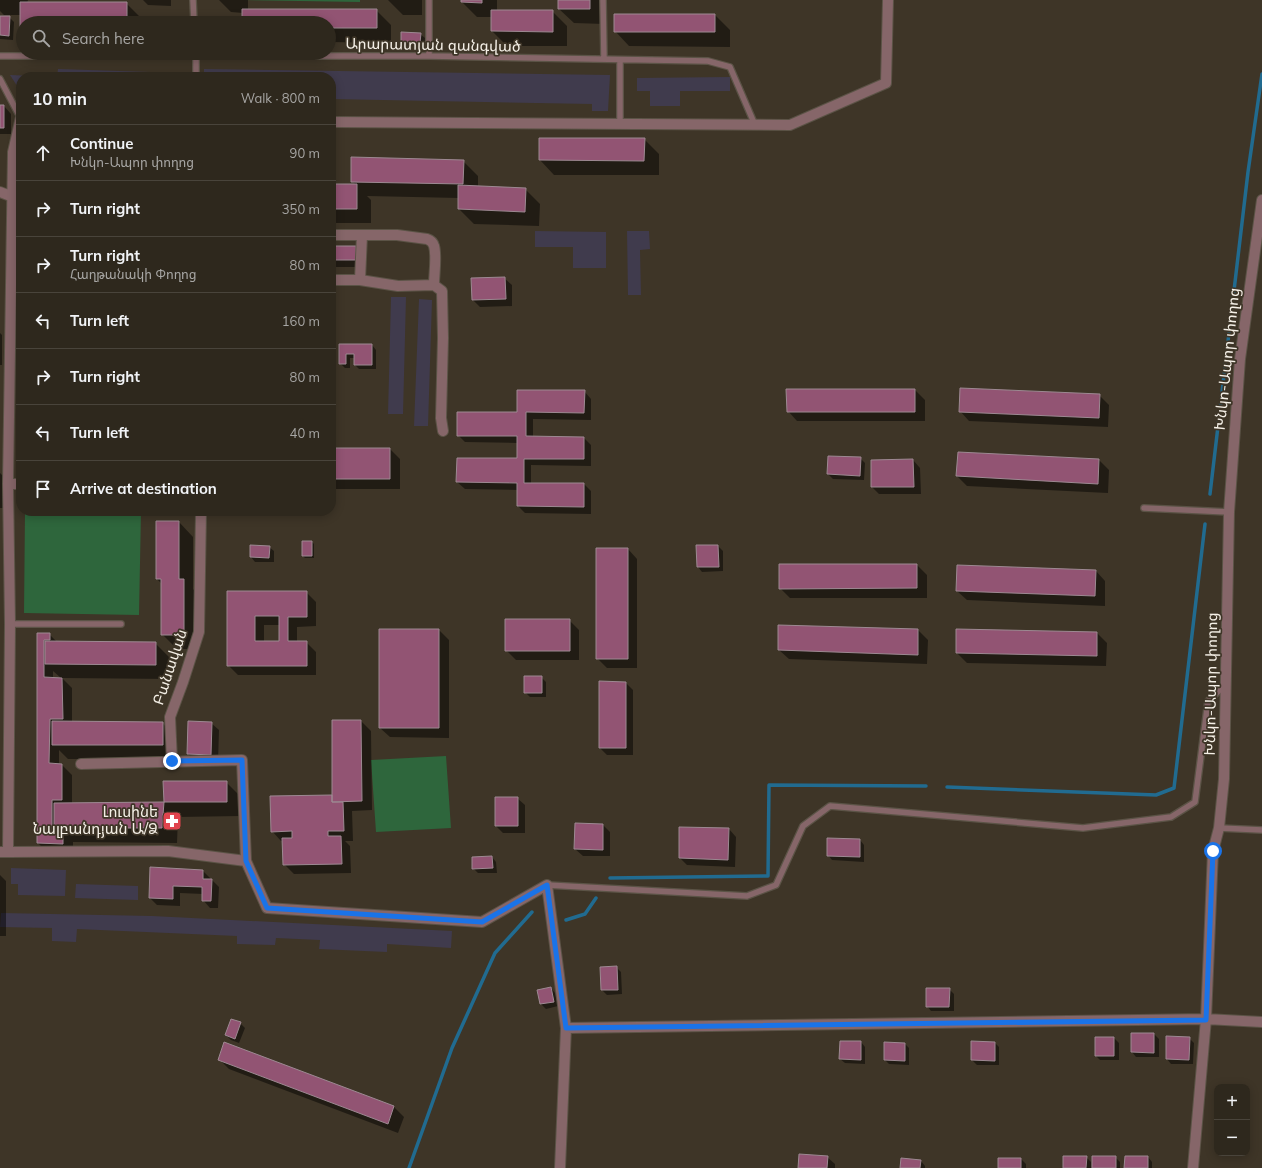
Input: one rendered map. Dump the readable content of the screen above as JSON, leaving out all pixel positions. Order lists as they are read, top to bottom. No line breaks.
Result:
{"streets":{"street":["Խնկո-Ապոր փողոց","Բանավան"],"lane":["Արարատյան զանգված"]},"places":{"pharmacy":["Լուսինե Նալբանդյան Ա/Ձ"]},"page":{"search":"Search here","heading":["10 min","Walk · 800 m"],"list":[["Continue","Խնկո-Ապոր փողոց","90 m"],["Turn right","350 m"],["Turn right","Հաղթանակի Փողոց","80 m"],["Turn left","160 m"],["Turn right","80 m"],["Turn left","40 m"],"Arrive at destination"],"map_buttons":["+","−"]}}
